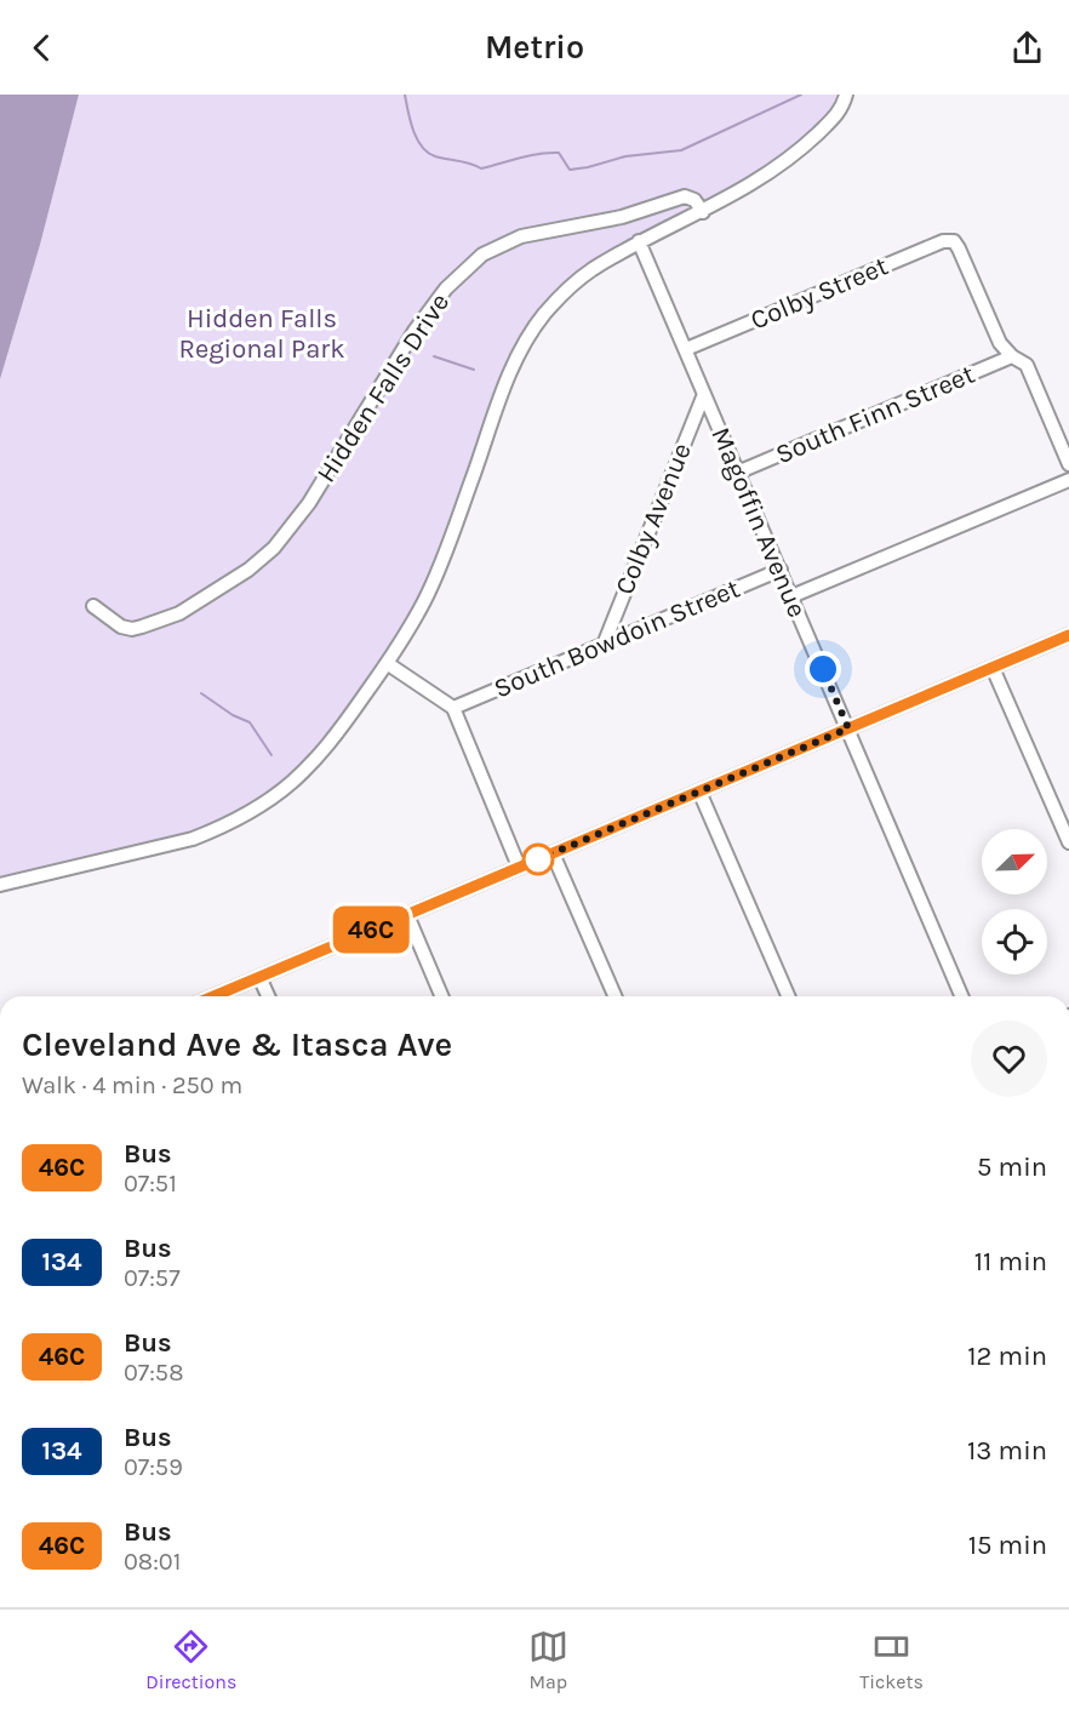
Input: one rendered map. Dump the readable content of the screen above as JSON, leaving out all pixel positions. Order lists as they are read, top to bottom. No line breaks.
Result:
{"streets":{"street":["Colby Street","Hidden Falls Drive","South Finn Street","Colby Avenue","Magoffin Avenue","South Bowdoin Street"]},"crossings":[["Colby Street","South Finn Street"],["Colby Street","Magoffin Avenue"],["South Finn Street","Magoffin Avenue"],["Colby Avenue","Magoffin Avenue"],["Colby Avenue","South Bowdoin Street"],["Magoffin Avenue","South Bowdoin Street"]],"parks":["Hidden Falls Regional Park"],"lines":["bus line 46C"],"north":"top right","page":{"header":"Metrio","on_map":"46C","heading":["Cleveland Ave & Itasca Ave","Walk · 4 min · 250 m"],"list":[{"mark":"46C","name":"Bus","note":"07:51","value":"5 min"},{"mark":"134","name":"Bus","note":"07:57","value":"11 min"},{"mark":"46C","name":"Bus","note":"07:58","value":"12 min"},{"mark":"134","name":"Bus","note":"07:59","value":"13 min"},{"mark":"46C","name":"Bus","note":"08:01","value":"15 min"}],"tabs":["Directions","Map","Tickets"]}}
